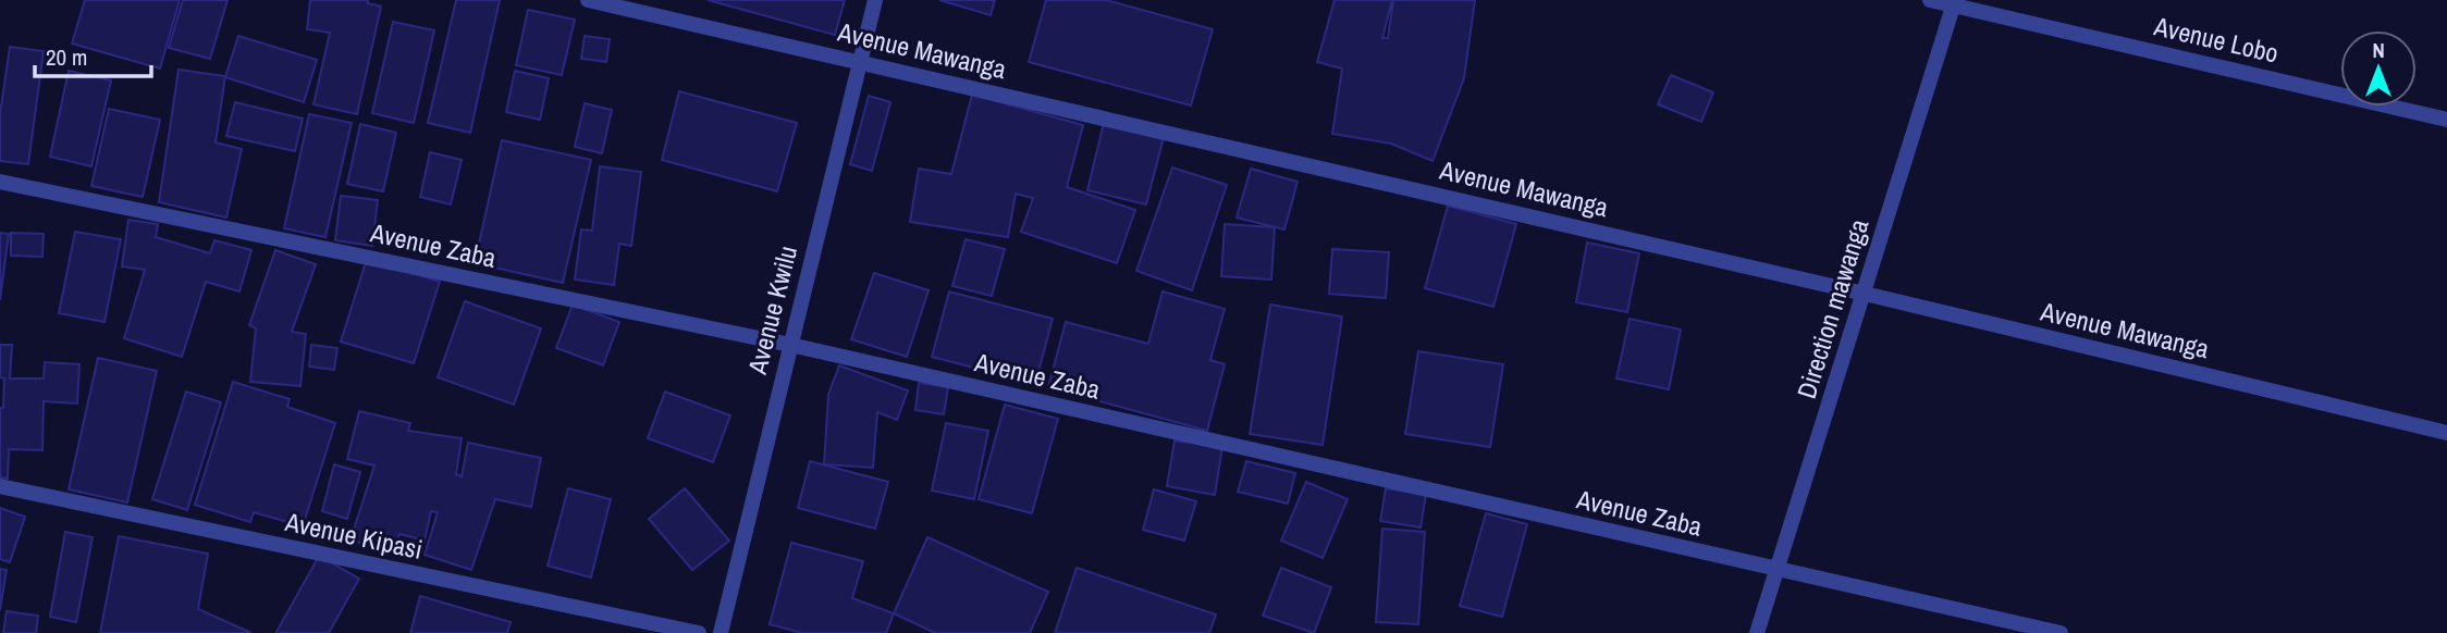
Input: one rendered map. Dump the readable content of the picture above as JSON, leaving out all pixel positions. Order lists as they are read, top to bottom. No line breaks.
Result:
{"streets":{"street":["Avenue Lobo","Avenue Mawanga","Avenue Zaba","Direction mawanga","Avenue Kwilu","Avenue Kipasi"]},"crossings":[["Avenue Lobo","Direction mawanga"],["Avenue Mawanga","Direction mawanga"],["Avenue Mawanga","Avenue Kwilu"],["Avenue Zaba","Direction mawanga"],["Avenue Zaba","Avenue Kwilu"]],"scale_bar":"20 m","north":"top"}
